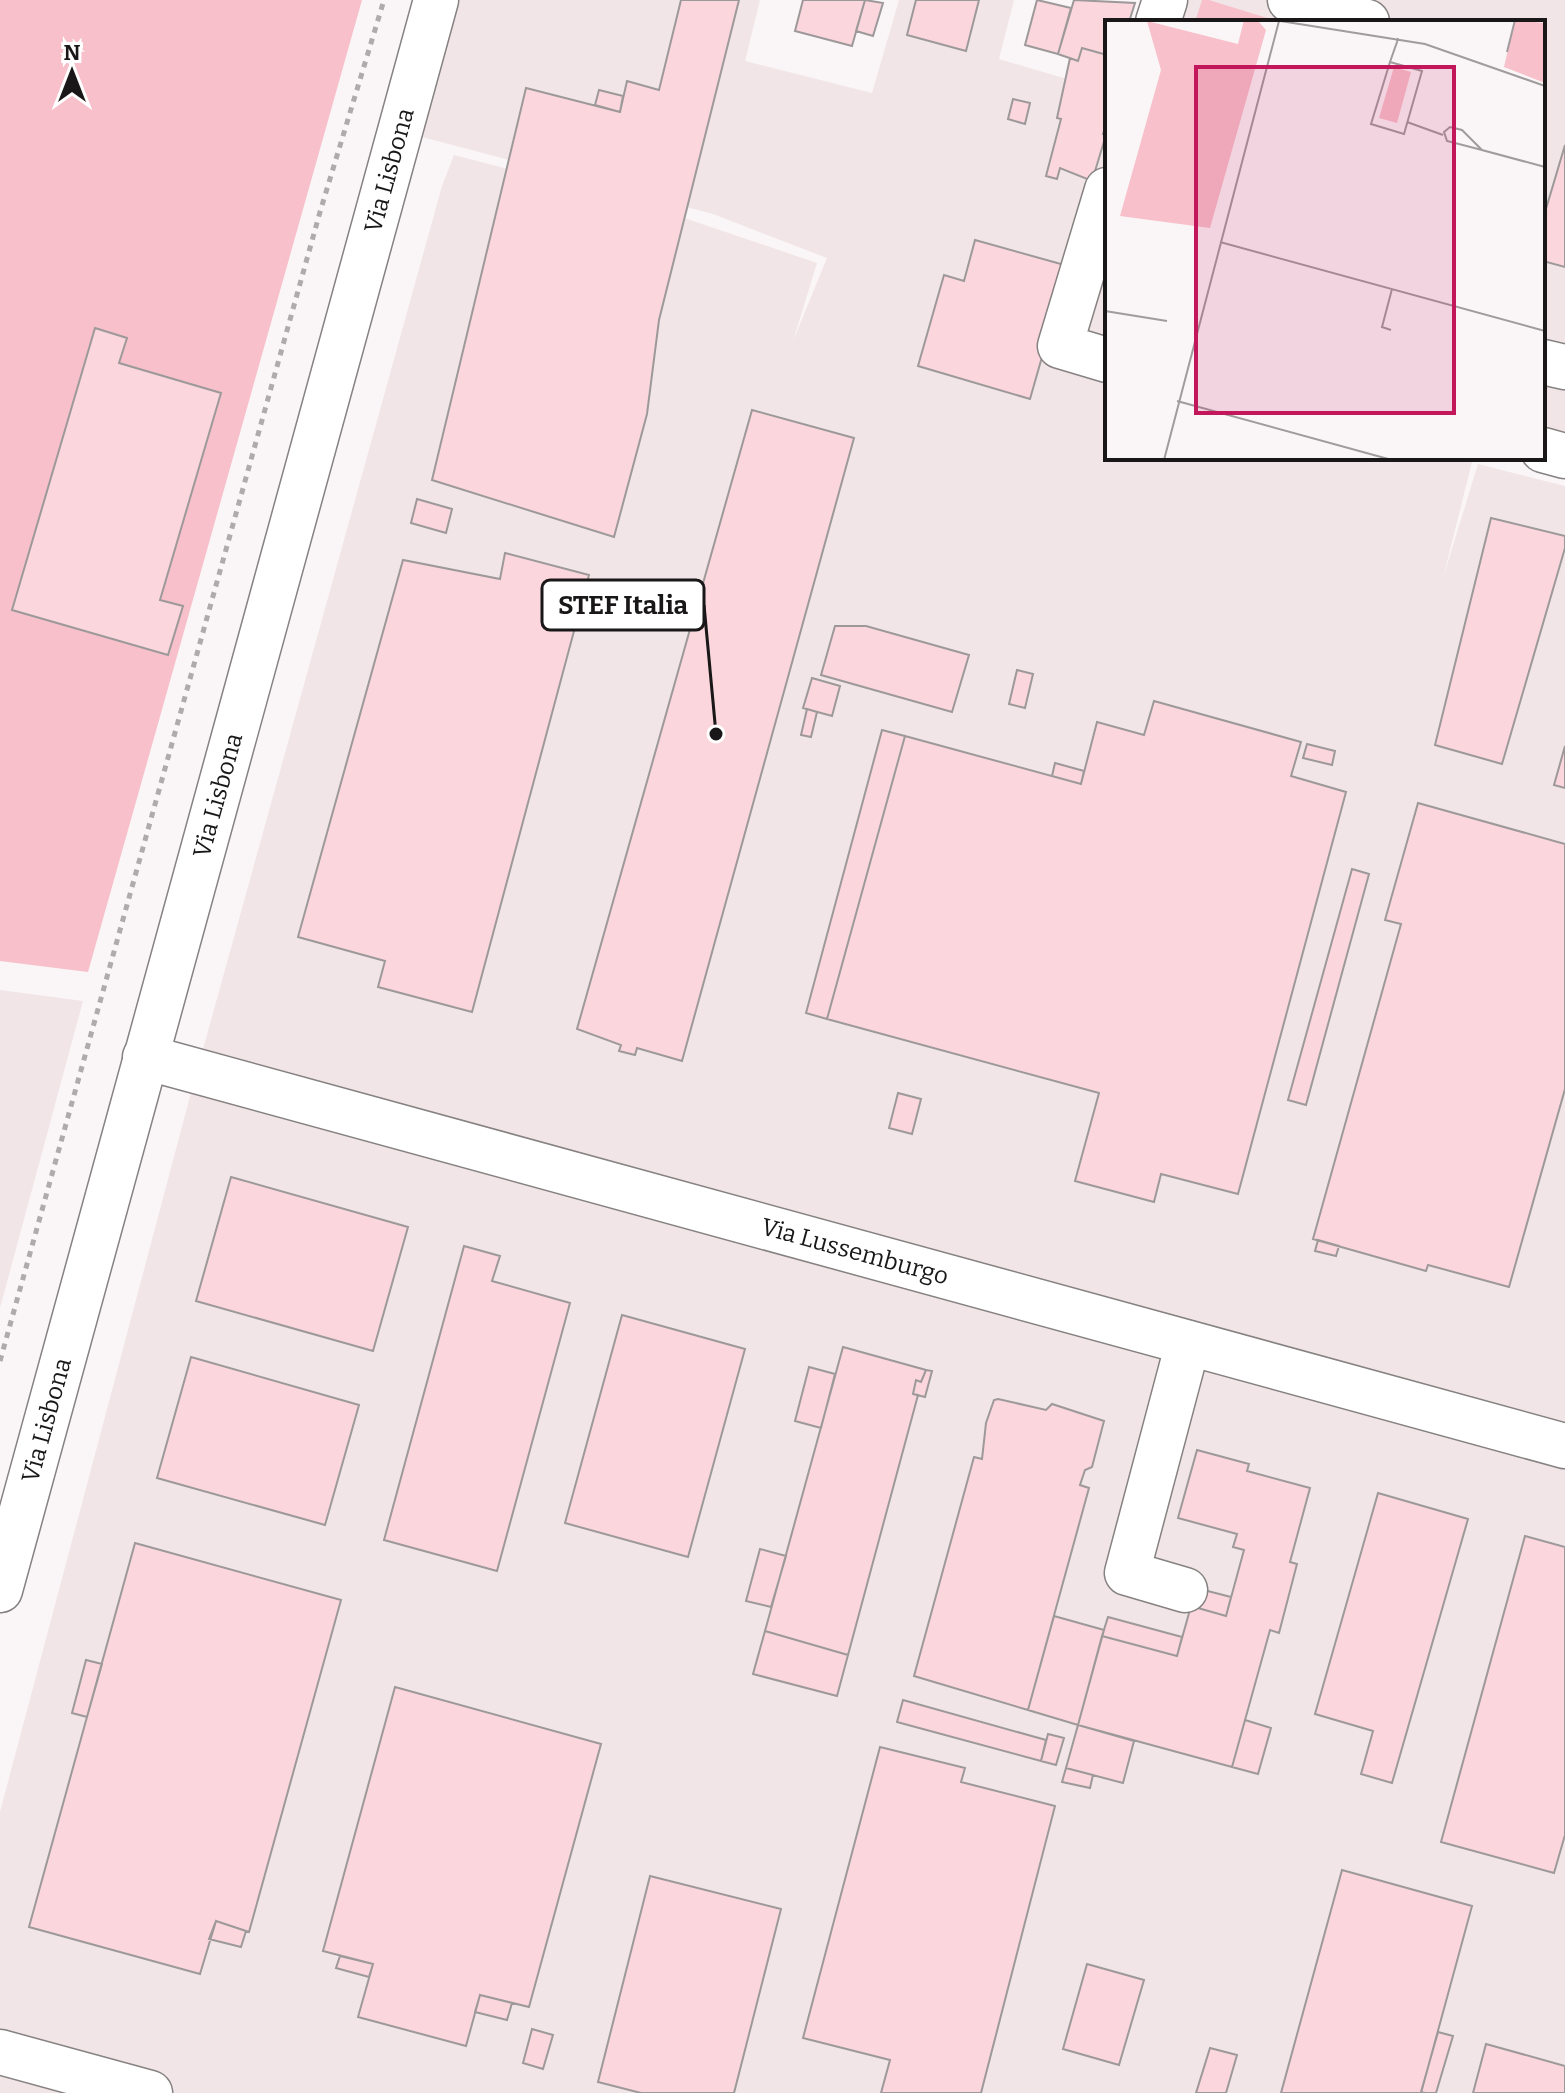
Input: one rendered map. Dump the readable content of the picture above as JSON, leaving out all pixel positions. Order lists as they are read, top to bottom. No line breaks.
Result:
{"streets":{"street":["Via Lisbona","Via Lussemburgo"]},"crossings":[["Via Lisbona","Via Lussemburgo"]],"places":["STEF Italia"],"north":"top"}
